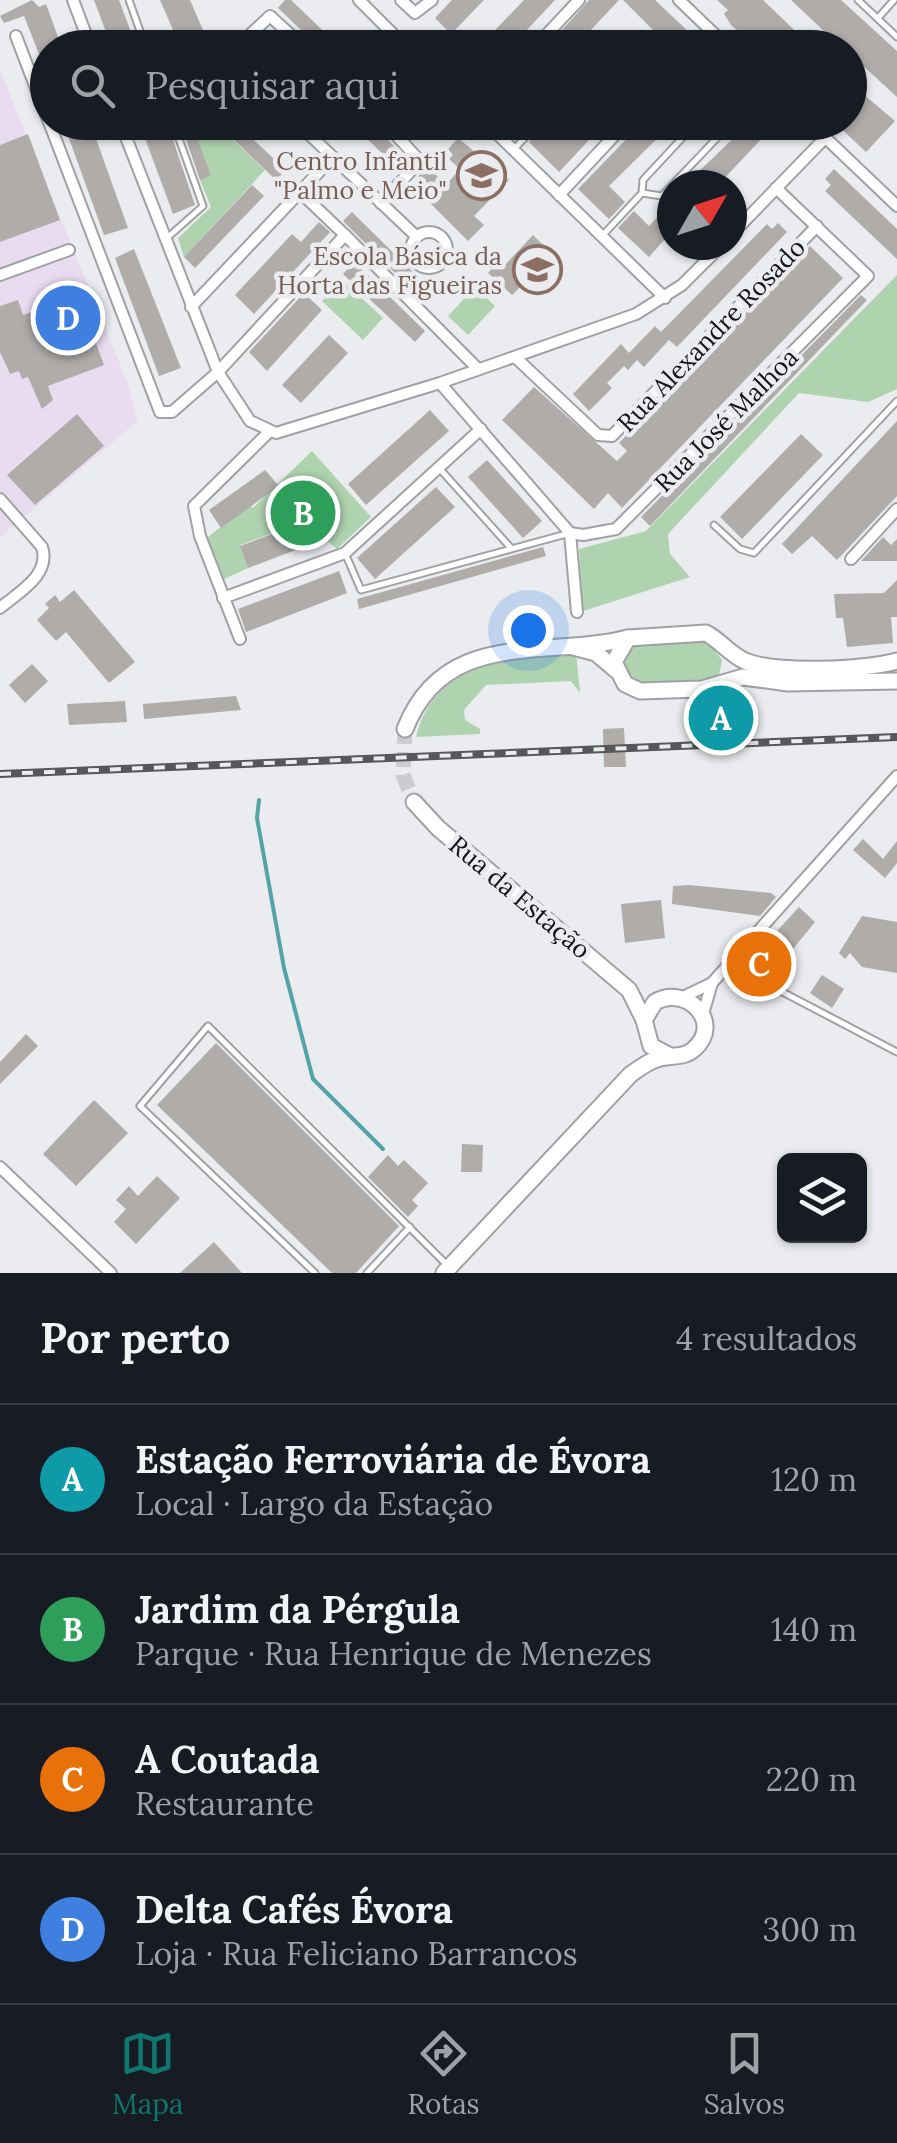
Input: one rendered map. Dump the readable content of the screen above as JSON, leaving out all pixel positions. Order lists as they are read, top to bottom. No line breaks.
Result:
{"streets":{"street":["Rua Alexandre Rosado","Rua José Malhoa","Rua da Estação"]},"crossings":[["Rua Alexandre Rosado","Rua José Malhoa"]],"places":{"school or university":["Centro Infantil \"Palmo e Meio\"","Escola Básica da Horta das Figueiras"]},"north":"top right","page":{"search":"Pesquisar aqui","pins":["D","B","A","C"],"heading":["Por perto","4 resultados"],"list":[{"mark":"A","name":"Estação Ferroviária de Évora","note":"Local · Largo da Estação","value":"120 m"},{"mark":"B","name":"Jardim da Pérgula","note":"Parque · Rua Henrique de Menezes","value":"140 m"},{"mark":"C","name":"A Coutada","note":"Restaurante","value":"220 m"},{"mark":"D","name":"Delta Cafés Évora","note":"Loja · Rua Feliciano Barrancos","value":"300 m"}],"nav":["Mapa","Rotas","Salvos"]}}
